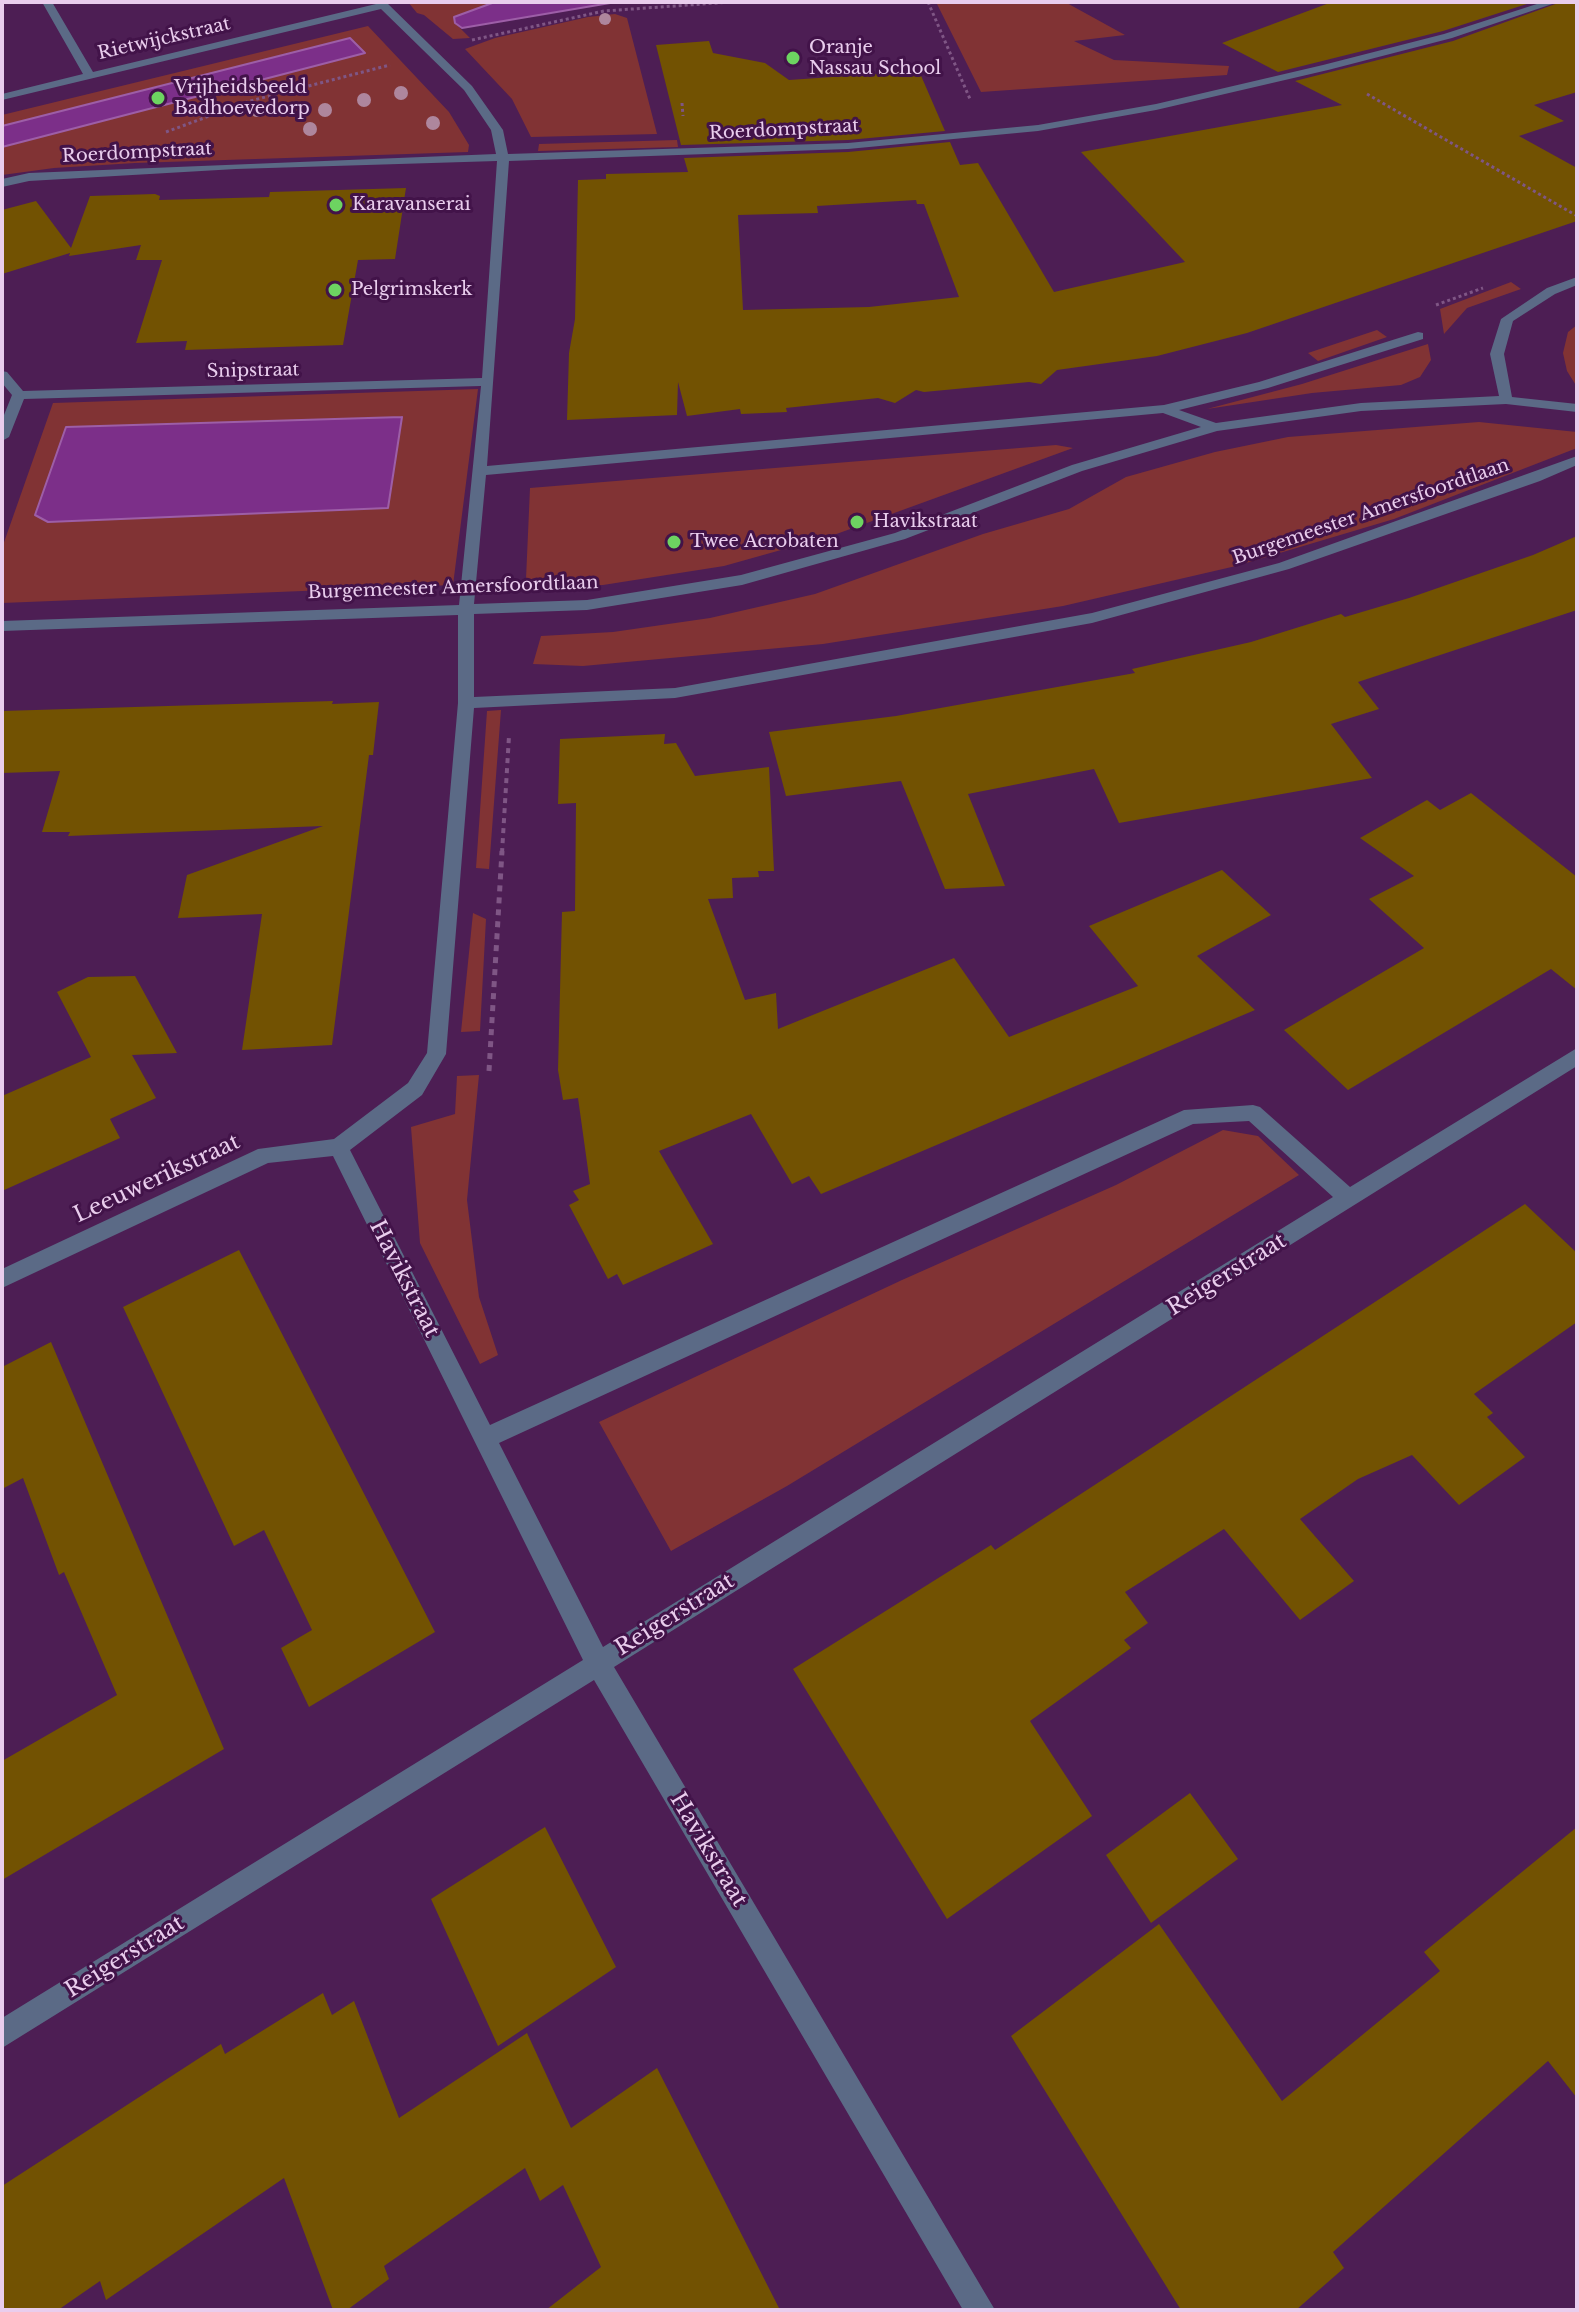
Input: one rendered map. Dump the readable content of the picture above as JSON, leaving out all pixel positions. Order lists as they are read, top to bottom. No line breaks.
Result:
{"streets":{"street":["Rietwijckstraat","Roerdompstraat","Snipstraat","Burgemeester Amersfoordtlaan","Leeuwerikstraat","Reigerstraat","Havikstraat"]},"crossings":[["Leeuwerikstraat","Havikstraat"],["Reigerstraat","Havikstraat"]],"places":["Oranje Nassau School","Vrijheidsbeeld Badhoevedorp","Karavanserai","Pelgrimskerk","Havikstraat","Twee Acrobaten"]}
